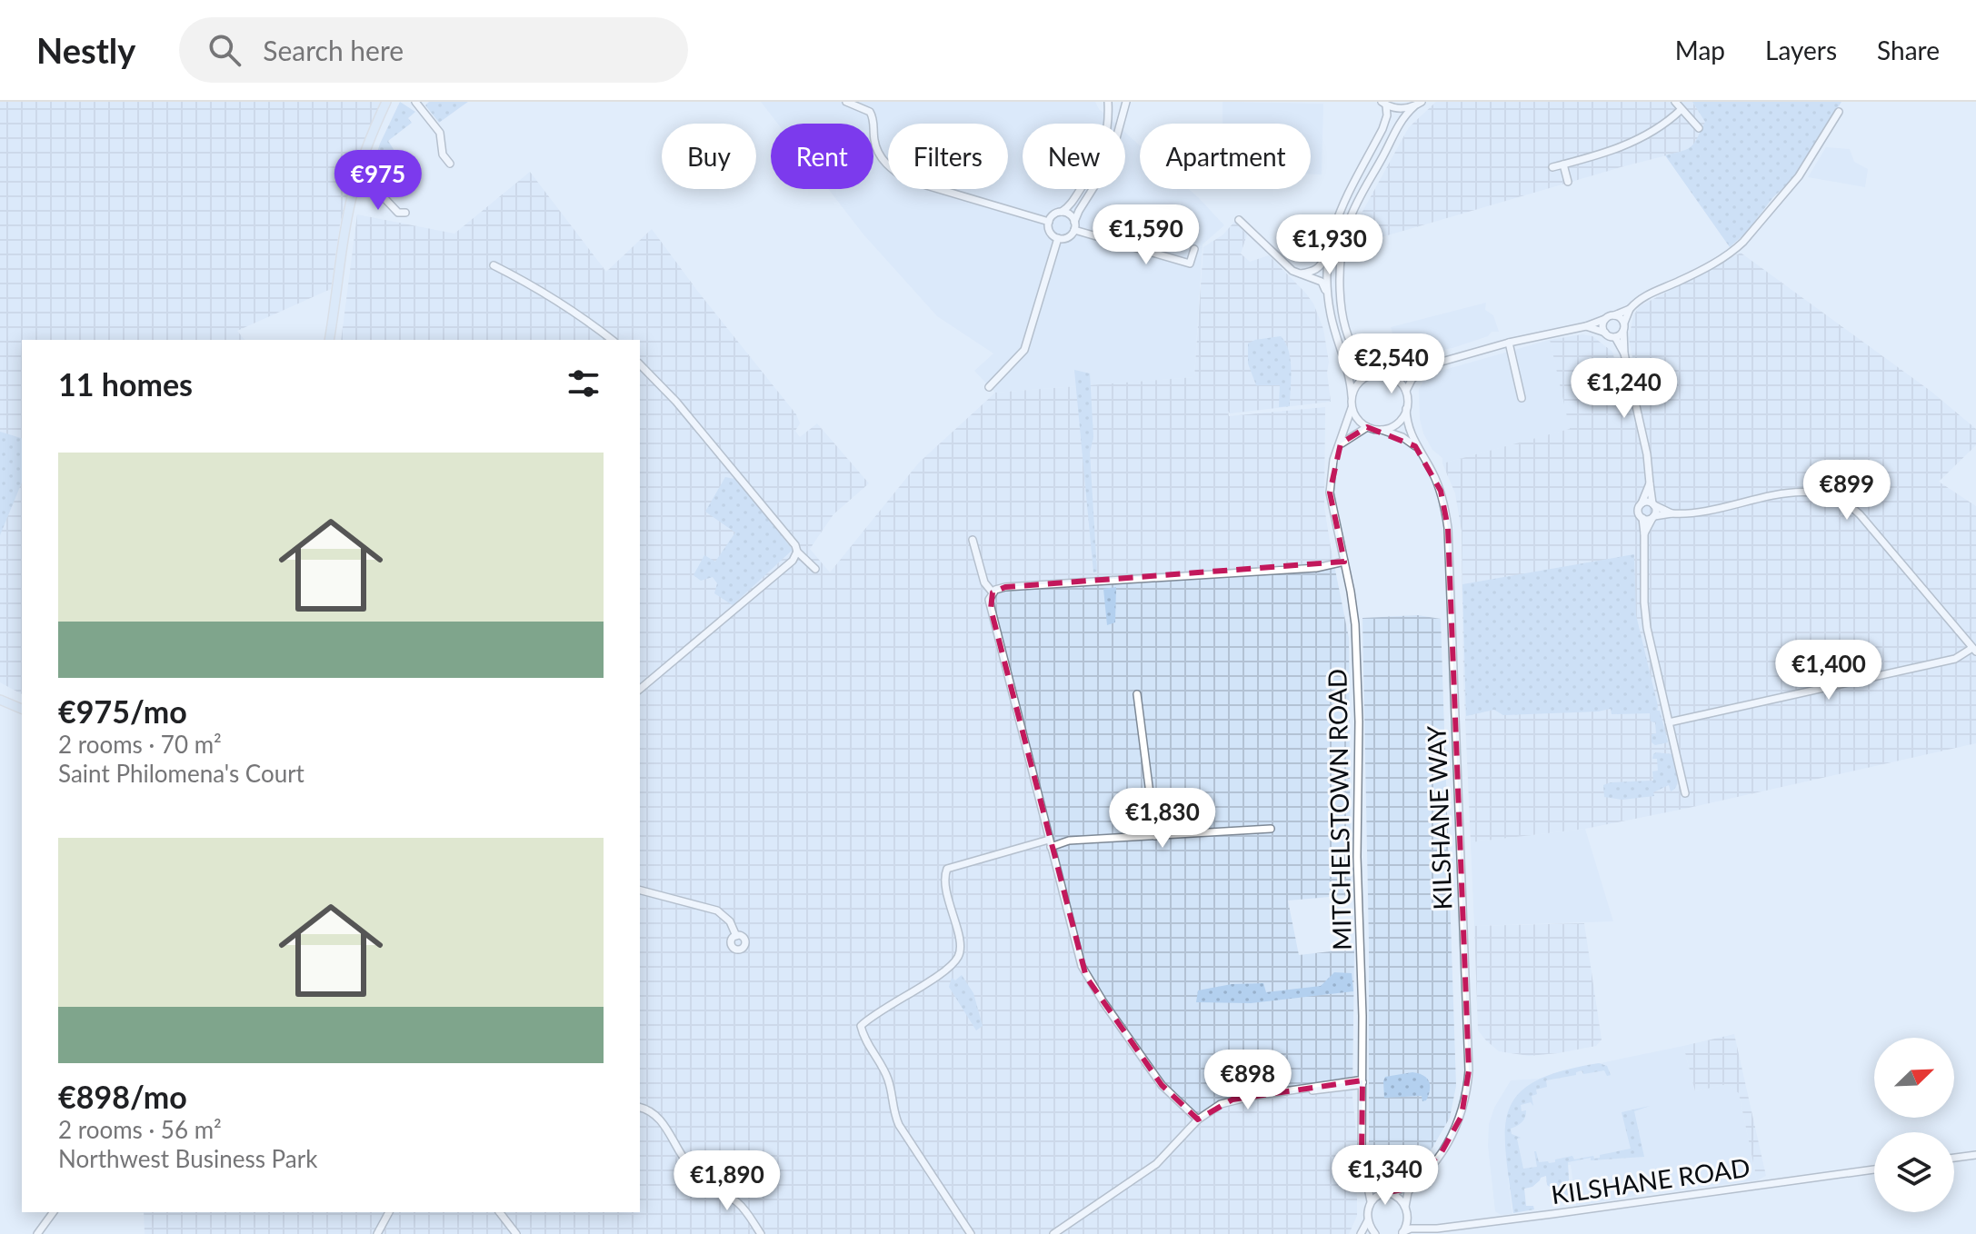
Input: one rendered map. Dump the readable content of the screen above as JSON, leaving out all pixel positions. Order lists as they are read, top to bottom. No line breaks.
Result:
{"streets":{"street":["MITCHELSTOWN ROAD","KILSHANE WAY","KILSHANE ROAD"]},"crossings":[["MITCHELSTOWN ROAD","KILSHANE WAY"]],"north":"top right","page":{"header":"Nestly","search":"Search here","nav":["Map","Layers","Share"],"chip":["Buy","Rent","Filters","New","Apartment"],"price":["€975","€1,590","€1,930","€2,540","€1,240","€899","€1,400","€1,830","€898","€1,340","€1,890"],"heading":"11 homes","list":[{"name":"€975/mo","note":"2 rooms · 70 m² · Saint Philomena's Court"},{"name":"€898/mo","note":"2 rooms · 56 m² · Northwest Business Park"}]}}
